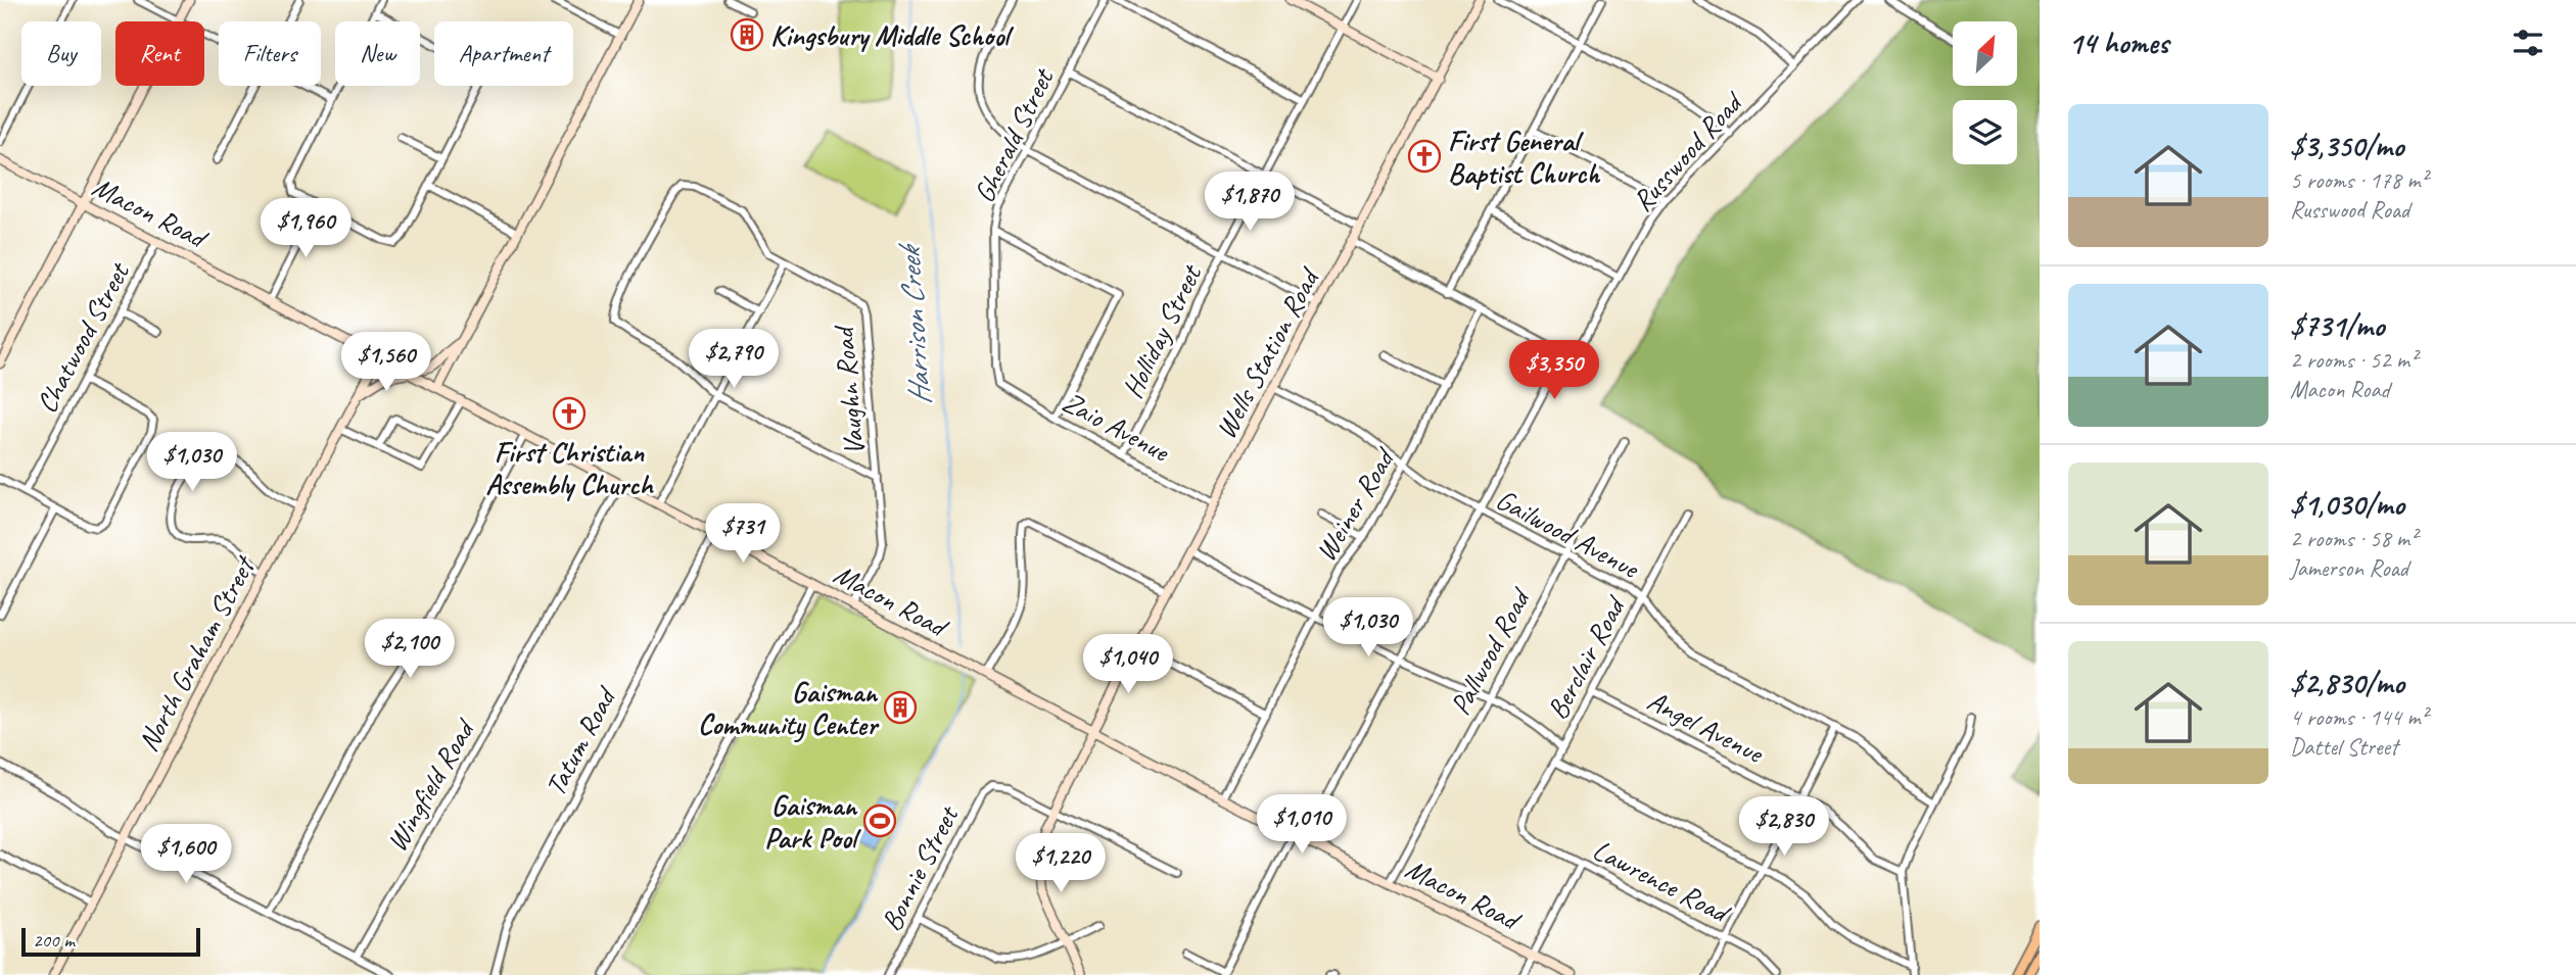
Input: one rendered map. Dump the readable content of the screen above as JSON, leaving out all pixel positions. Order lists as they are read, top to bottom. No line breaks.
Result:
{"streets":{"main road":["Macon Road","Wells Station Road","North Graham Street"],"street":["Gherald Street","Russwood Road","Holliday Street","Chatwood Street","Vaughn Road","Zaio Avenue","Weiner Road","Gailwood Avenue","Pallwood Road","Berclair Road","Angel Avenue","Tatum Road","Wingfield Road","Bonnie Street","Lawrence Road"]},"crossings":[["Gherald Street","Zaio Avenue"],["Russwood Road","Macon Road"],["Russwood Road","Gailwood Avenue"],["Macon Road","Chatwood Street"],["Macon Road","Wells Station Road"],["Macon Road","Vaughn Road"],["Macon Road","Weiner Road"],["Macon Road","Pallwood Road"],["Macon Road","North Graham Street"],["Macon Road","Tatum Road"],["Macon Road","Wingfield Road"],["Holliday Street","Zaio Avenue"],["Wells Station Road","Zaio Avenue"],["Wells Station Road","Gailwood Avenue"],["Wells Station Road","Bonnie Street"],["Weiner Road","Gailwood Avenue"],["Gailwood Avenue","Pallwood Road"],["Gailwood Avenue","Berclair Road"],["Berclair Road","Angel Avenue"],["Berclair Road","Lawrence Road"]],"water":["Harrison Creek"],"places":{"building":["Kingsbury Middle School","Gaisman Community Center"],"church":["First General Baptist Church","First Christian Assembly Church"],"sports":["Gaisman Park Pool"]},"scale_bar":"200 m","north":"top right","page":{"heading":"14 homes","chip":["Buy","Rent","Filters","New","Apartment"],"list":[{"name":"$3,350/mo","note":"5 rooms · 178 m² · Russwood Road"},{"name":"$731/mo","note":"2 rooms · 52 m² · Macon Road"},{"name":"$1,030/mo","note":"2 rooms · 58 m² · Jamerson Road"},{"name":"$2,830/mo","note":"4 rooms · 144 m² · Dattel Street"}],"price":["$1,870","$1,960","$2,790","$1,560","$3,350","$1,030","$731","$1,030","$2,100","$1,040","$1,010","$2,830","$1,600","$1,220"],"scale":"200 m"}}
